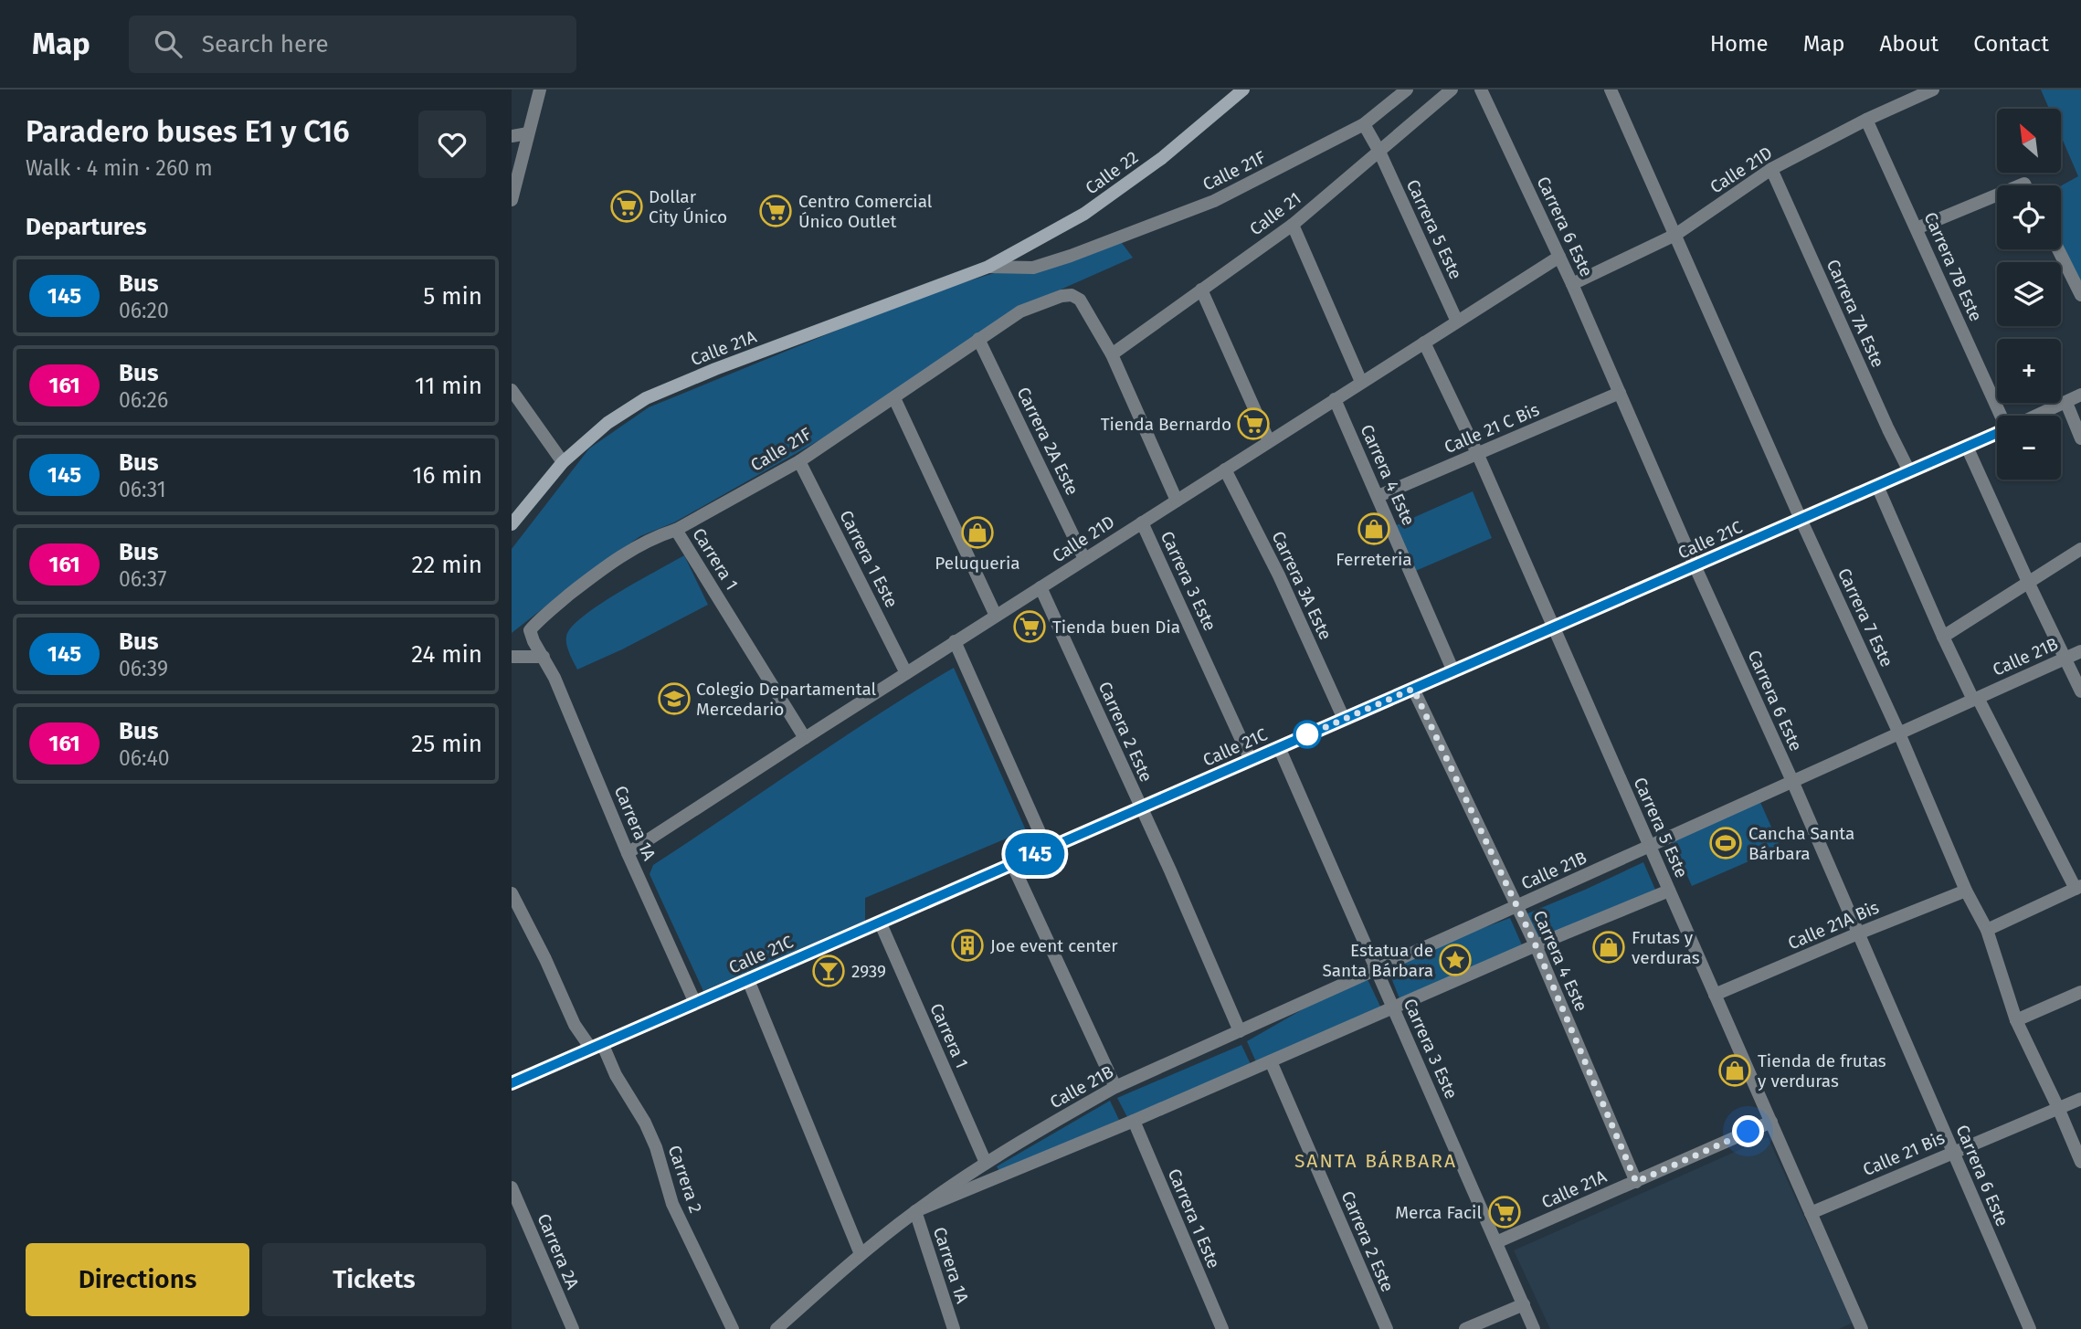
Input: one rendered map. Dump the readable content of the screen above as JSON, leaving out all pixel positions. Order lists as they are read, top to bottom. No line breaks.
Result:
{"streets":{"main road":["Calle 22","Calle 21A"],"street":["Calle 21D","Calle 21F","Calle 21","Carrera 6 Este","Carrera 5 Este","Carrera 7B Este","Carrera 7A Este","Calle 21 C Bis","Carrera 2A Este","Carrera 4 Este","Calle 21C","Carrera 1","Carrera 1 Este","Carrera 3 Este","Carrera 3A Este","Carrera 7 Este","Calle 21B","Carrera 2 Este","Carrera 1A","Calle 21A Bis","Calle 21 Bis","Carrera 2","Carrera 2A"]},"crossings":[["Calle 21D","Carrera 6 Este"],["Calle 21D","Carrera 5 Este"],["Calle 21D","Carrera 7B Este"],["Calle 21D","Carrera 7A Este"],["Calle 21D","Carrera 2A Este"],["Calle 21D","Carrera 4 Este"],["Calle 21D","Carrera 1"],["Calle 21D","Carrera 1 Este"],["Calle 21D","Carrera 3 Este"],["Calle 21D","Carrera 3A Este"],["Calle 21D","Carrera 7 Este"],["Calle 21D","Carrera 2 Este"],["Calle 21D","Carrera 1A"],["Calle 21F","Calle 22"],["Calle 21F","Calle 21"],["Calle 21F","Carrera 5 Este"],["Calle 21F","Calle 21A"],["Calle 21F","Carrera 2A Este"],["Calle 21F","Carrera 1"],["Calle 21F","Carrera 1 Este"],["Calle 21F","Carrera 1A"],["Calle 22","Calle 21A"],["Calle 21","Carrera 5 Este"],["Carrera 6 Este","Calle 21 C Bis"],["Carrera 6 Este","Calle 21C"],["Carrera 6 Este","Calle 21B"],["Carrera 6 Este","Calle 21A Bis"],["Carrera 6 Este","Calle 21 Bis"],["Carrera 5 Este","Calle 21A"],["Carrera 5 Este","Calle 21 C Bis"],["Carrera 5 Este","Calle 21C"],["Carrera 5 Este","Calle 21B"],["Carrera 5 Este","Calle 21A Bis"],["Carrera 5 Este","Calle 21 Bis"],["Carrera 7A Este","Calle 21C"],["Calle 21A","Carrera 4 Este"],["Calle 21A","Carrera 3 Este"],["Calle 21 C Bis","Carrera 4 Este"],["Carrera 4 Este","Calle 21C"],["Carrera 4 Este","Calle 21B"],["Calle 21C","Carrera 1"],["Calle 21C","Carrera 3 Este"],["Calle 21C","Carrera 3A Este"],["Calle 21C","Carrera 7 Este"],["Calle 21C","Carrera 2 Este"],["Calle 21C","Carrera 1A"],["Calle 21C","Carrera 2"],["Carrera 1","Calle 21B"],["Carrera 1 Este","Calle 21B"],["Carrera 3 Este","Calle 21B"],["Carrera 7 Este","Calle 21B"],["Carrera 7 Este","Calle 21A Bis"],["Carrera 7 Este","Calle 21 Bis"],["Calle 21B","Carrera 2 Este"],["Calle 21B","Carrera 1A"]],"districts":["SANTA BÁRBARA"],"places":{"supermarket":["Dollar City Único","Centro Comercial Único Outlet","Tienda Bernardo","Tienda buen Dia","Merca Facil"],"shop":["Ferreteria","Peluqueria","Frutas y verduras","Tienda de frutas y verduras"],"school or university":["Colegio Departamental Mercedario"],"sports":["Cancha Santa Bárbara"],"building":["Joe event center"],"place":["Estatua de Santa Bárbara"],"bar":["2939"]},"lines":["bus line 145"],"north":"top left","page":{"header":"Map","search":"Search here","nav":["Home","Map","About","Contact"],"heading":[["Paradero buses E1 y C16","Walk · 4 min · 260 m"],"Departures"],"on_map":"145","map_buttons":["+","−"],"list":[{"mark":"145","name":"Bus","note":"06:20","value":"5 min"},{"mark":"161","name":"Bus","note":"06:26","value":"11 min"},{"mark":"145","name":"Bus","note":"06:31","value":"16 min"},{"mark":"161","name":"Bus","note":"06:37","value":"22 min"},{"mark":"145","name":"Bus","note":"06:39","value":"24 min"},{"mark":"161","name":"Bus","note":"06:40","value":"25 min"}],"buttons":["Directions","Tickets"]}}
